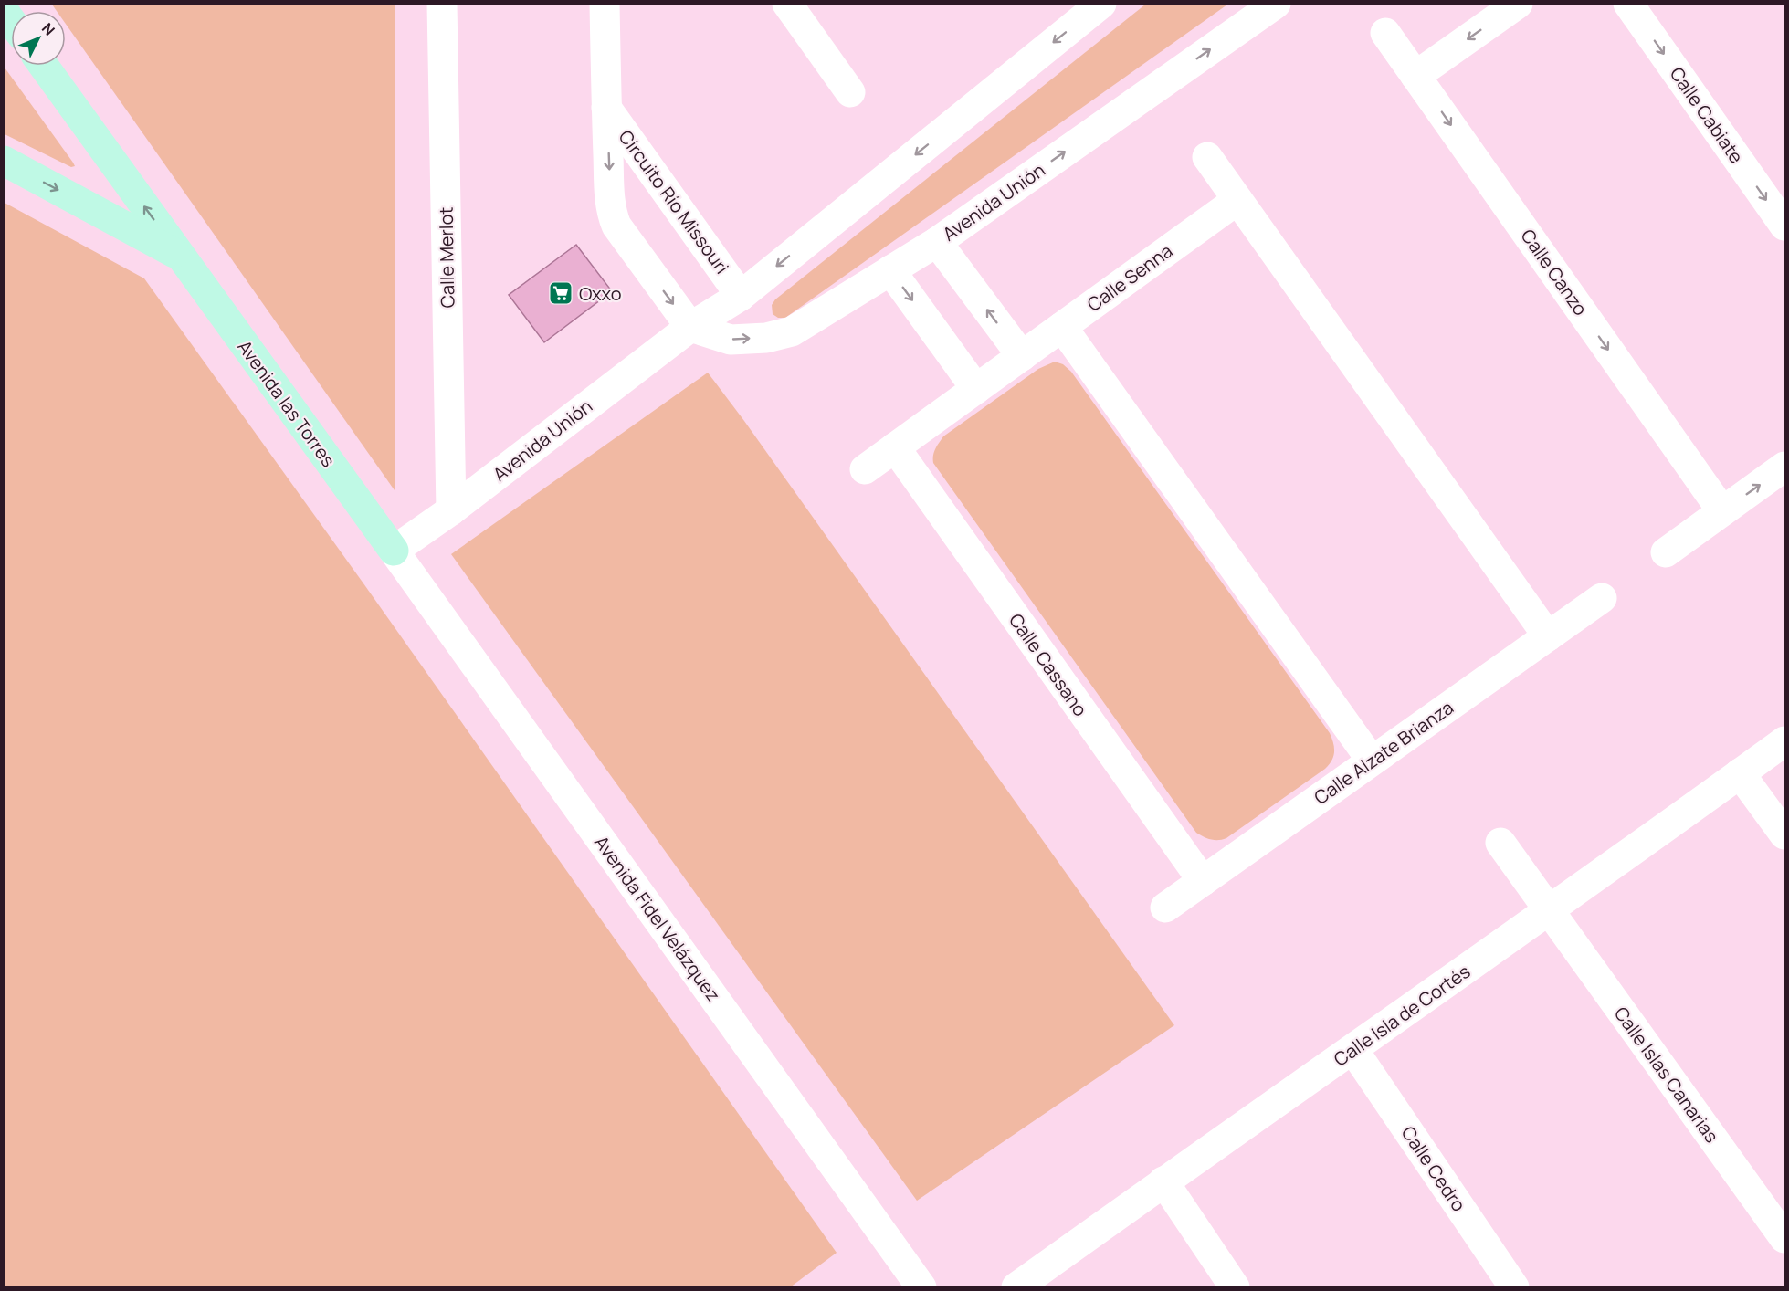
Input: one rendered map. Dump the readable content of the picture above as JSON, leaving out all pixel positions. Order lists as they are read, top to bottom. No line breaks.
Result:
{"streets":{"main road":["Avenida las Torres"],"street":["Calle Cabiate","Circuito Río Missouri","Avenida Unión","Calle Merlot","Calle Canzo","Calle Senna","Calle Cassano","Calle Alzate Brianza","Avenida Fidel Velázquez","Calle Isla de Cortés","Calle Islas Canarias","Calle Cedro"]},"crossings":[["Circuito Río Missouri","Avenida Unión"],["Avenida Unión","Calle Merlot"],["Avenida Unión","Avenida las Torres"],["Avenida Unión","Avenida Fidel Velázquez"],["Calle Senna","Calle Cassano"],["Avenida las Torres","Avenida Fidel Velázquez"],["Calle Cassano","Calle Alzate Brianza"],["Calle Isla de Cortés","Calle Islas Canarias"],["Calle Isla de Cortés","Calle Cedro"]],"one_way":["Calle Cabiate"],"places":{"supermarket":["Oxxo"]},"north":"top right"}
